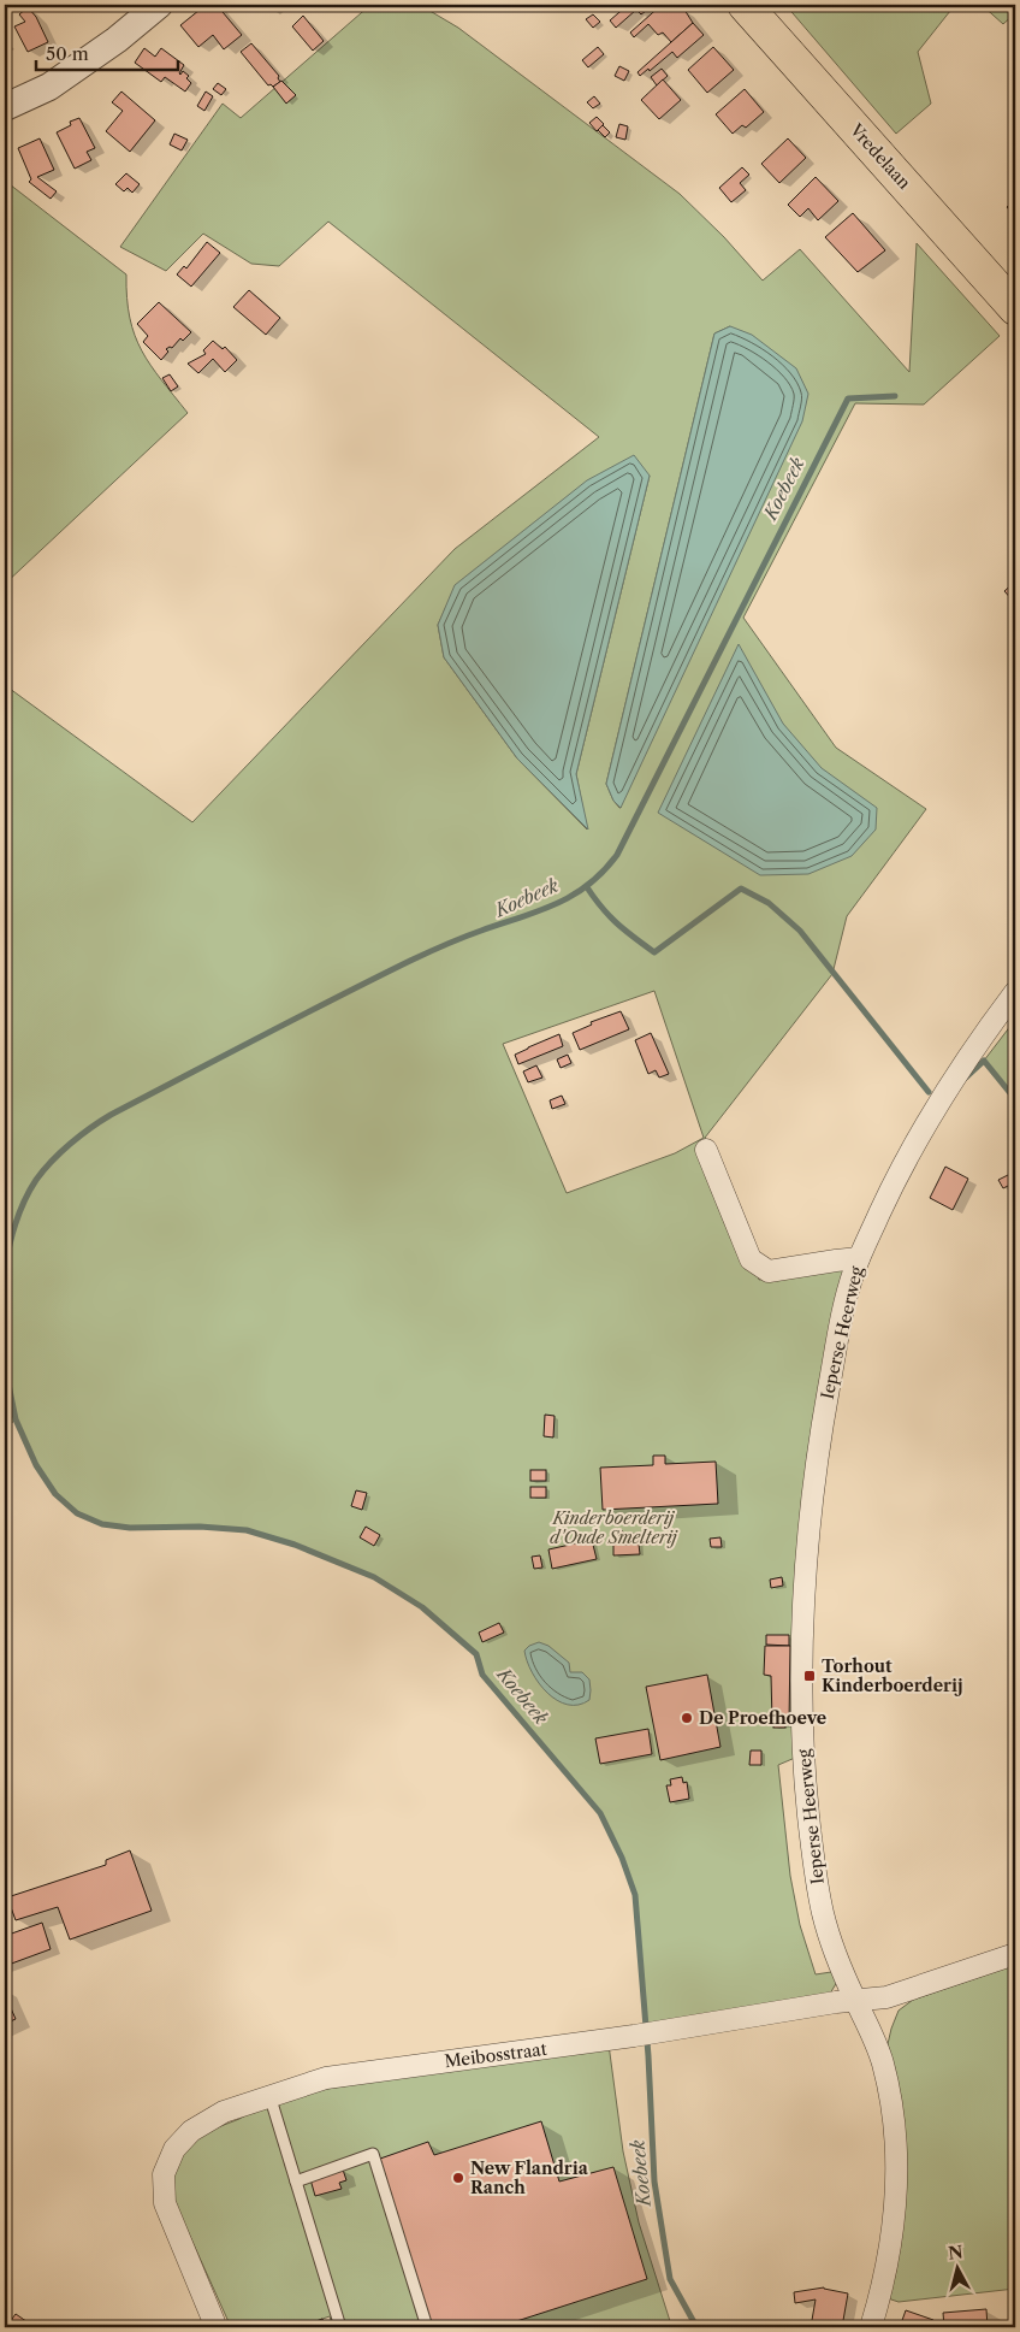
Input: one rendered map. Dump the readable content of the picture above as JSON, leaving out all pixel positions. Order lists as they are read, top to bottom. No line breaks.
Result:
{"streets":{"main road":["Vredelaan"],"street":["Ieperse Heerweg","Meibosstraat"]},"crossings":[["Ieperse Heerweg","Meibosstraat"]],"water":["Koebeek"],"parks":["Kinderboerderij d'Oude Smelterij"],"places":{"transit":["Torhout Kinderboerderij"],"other":["De Proefhoeve","New Flandria Ranch"]},"scale_bar":"50 m","north":"top"}
